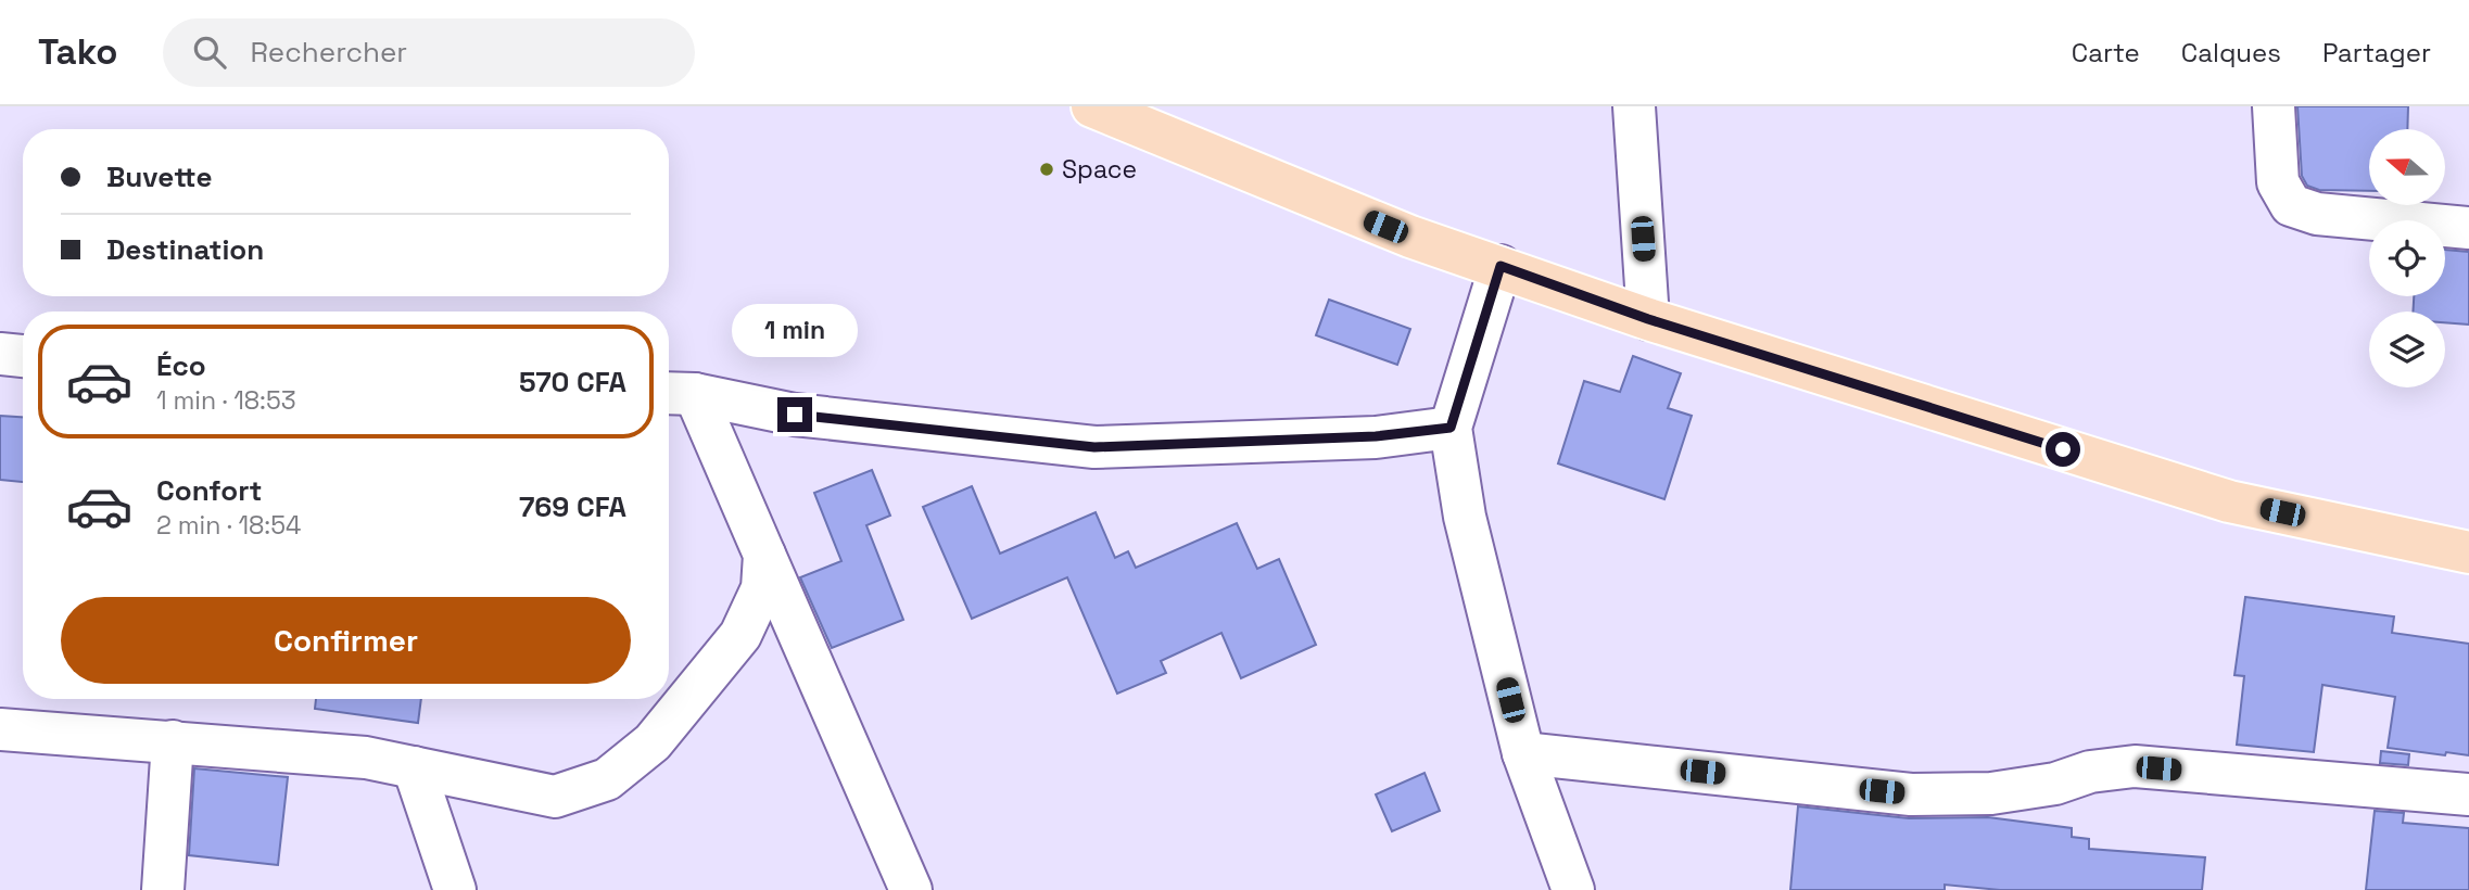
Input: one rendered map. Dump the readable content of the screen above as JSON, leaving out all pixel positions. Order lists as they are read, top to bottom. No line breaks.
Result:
{"places":["Space"],"north":"left","page":{"header":"Tako","search":"Rechercher","nav":["Carte","Calques","Partager"],"banner":["Buvette","Destination"],"bubble":"1 min","list":[{"name":"Éco","note":"1 min · 18:53","value":"570 CFA"},{"name":"Confort","note":"2 min · 18:54","value":"769 CFA"}],"buttons":"Confirmer"}}
